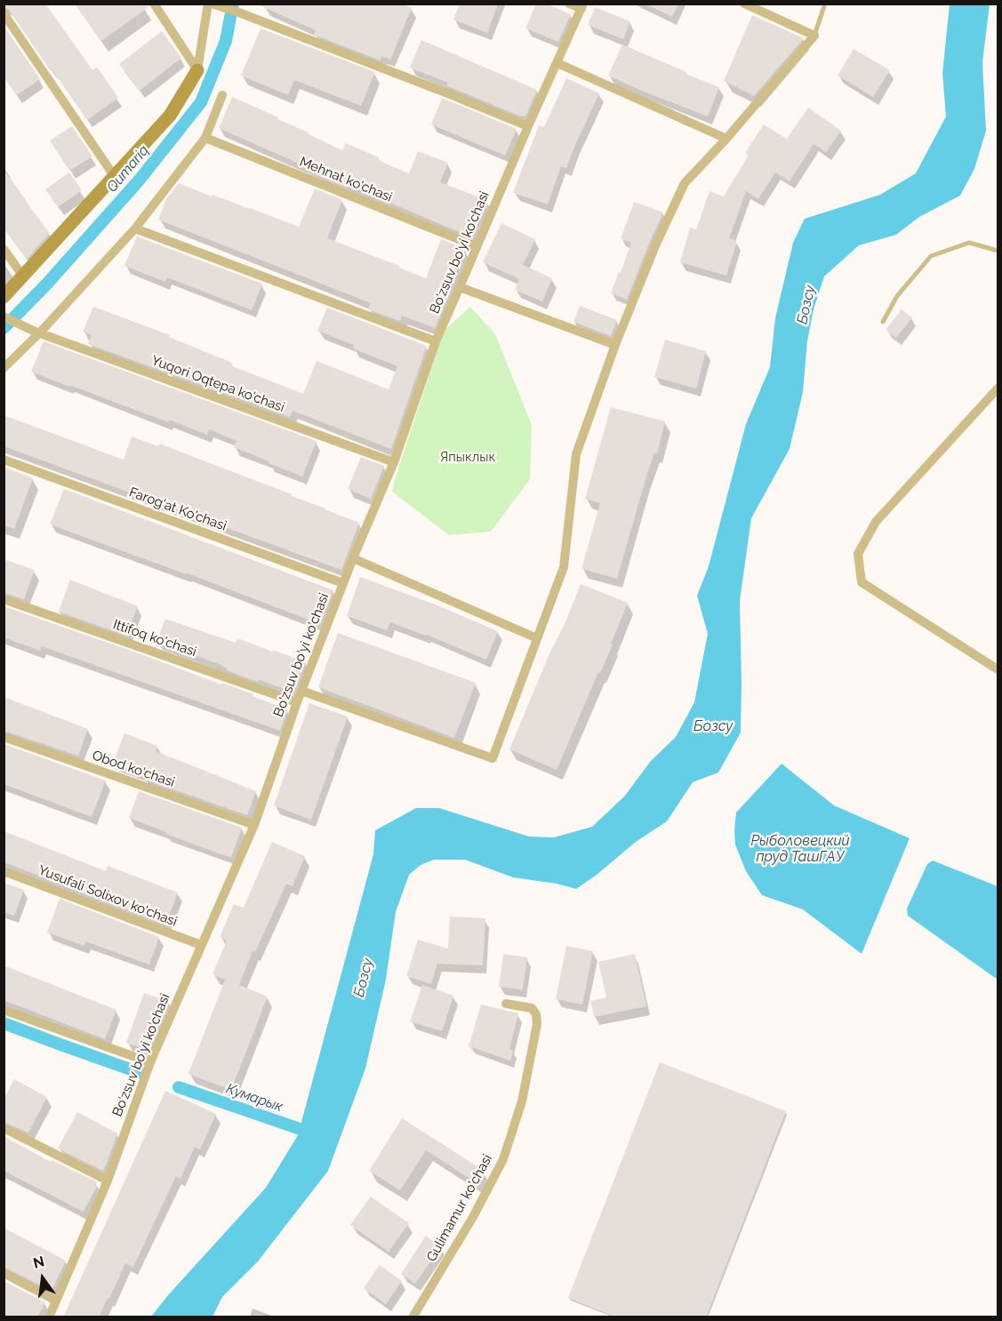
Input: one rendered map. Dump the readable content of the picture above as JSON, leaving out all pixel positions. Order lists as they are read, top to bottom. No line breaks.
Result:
{"streets":{"street":["Mehnat ko'chasi","Bo'zsuv bo'yi ko'chasi","Yuqori Oqtepa ko'chasi","Farog'at Ko'chasi","Ittifoq ko'chasi","Obod ko'chasi","Yusufali Solixov ko'chasi","Gulimamur ko'chasi"]},"crossings":[["Mehnat ko'chasi","Bo'zsuv bo'yi ko'chasi"],["Bo'zsuv bo'yi ko'chasi","Yuqori Oqtepa ko'chasi"],["Bo'zsuv bo'yi ko'chasi","Farog'at Ko'chasi"],["Bo'zsuv bo'yi ko'chasi","Ittifoq ko'chasi"],["Bo'zsuv bo'yi ko'chasi","Obod ko'chasi"],["Bo'zsuv bo'yi ko'chasi","Yusufali Solixov ko'chasi"]],"water":["Qumariq","Бозсу","Рыболовецкий пруд ТашГАУ","Кумарык"],"parks":["Япыклык"],"north":"top"}
